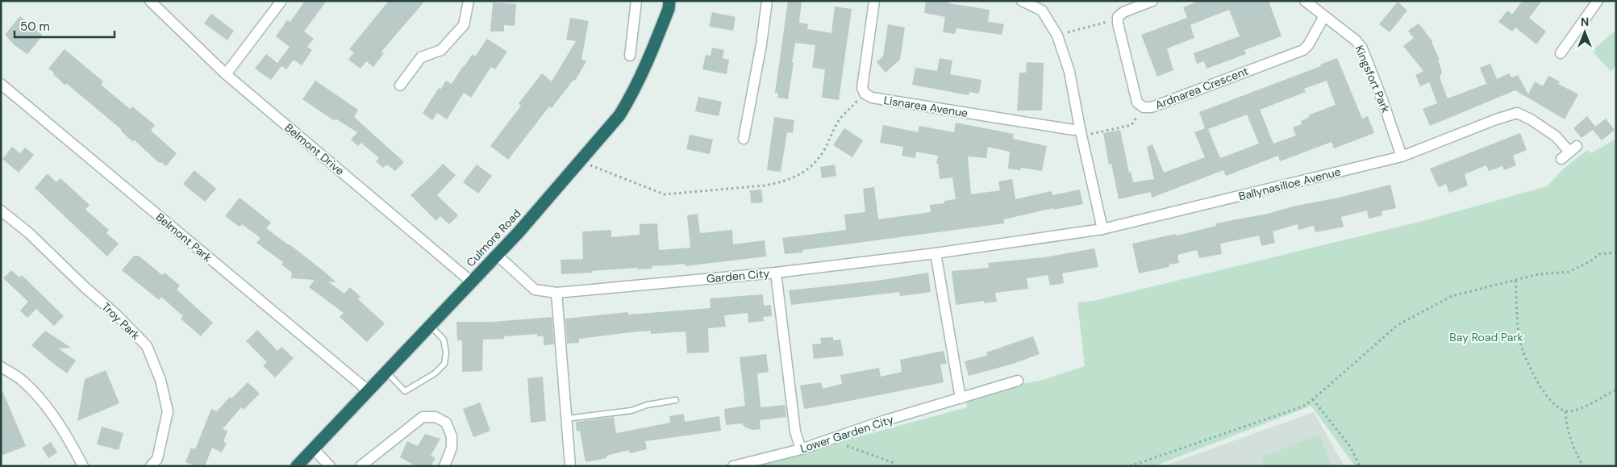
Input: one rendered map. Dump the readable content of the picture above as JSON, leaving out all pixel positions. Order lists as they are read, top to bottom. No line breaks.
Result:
{"streets":{"highway":["Culmore Road"],"street":["Kingsfort Park","Ardnarea Crescent","Lisnarea Avenue","Belmont Drive","Ballynasilloe Avenue","Belmont Park","Garden City","Troy Park","Lower Garden City"]},"crossings":[["Kingsfort Park","Ardnarea Crescent"],["Kingsfort Park","Ballynasilloe Avenue"],["Belmont Drive","Culmore Road"],["Ballynasilloe Avenue","Garden City"],["Belmont Park","Culmore Road"],["Culmore Road","Garden City"]],"parks":["Bay Road Park"],"scale_bar":"50 m","north":"top"}
